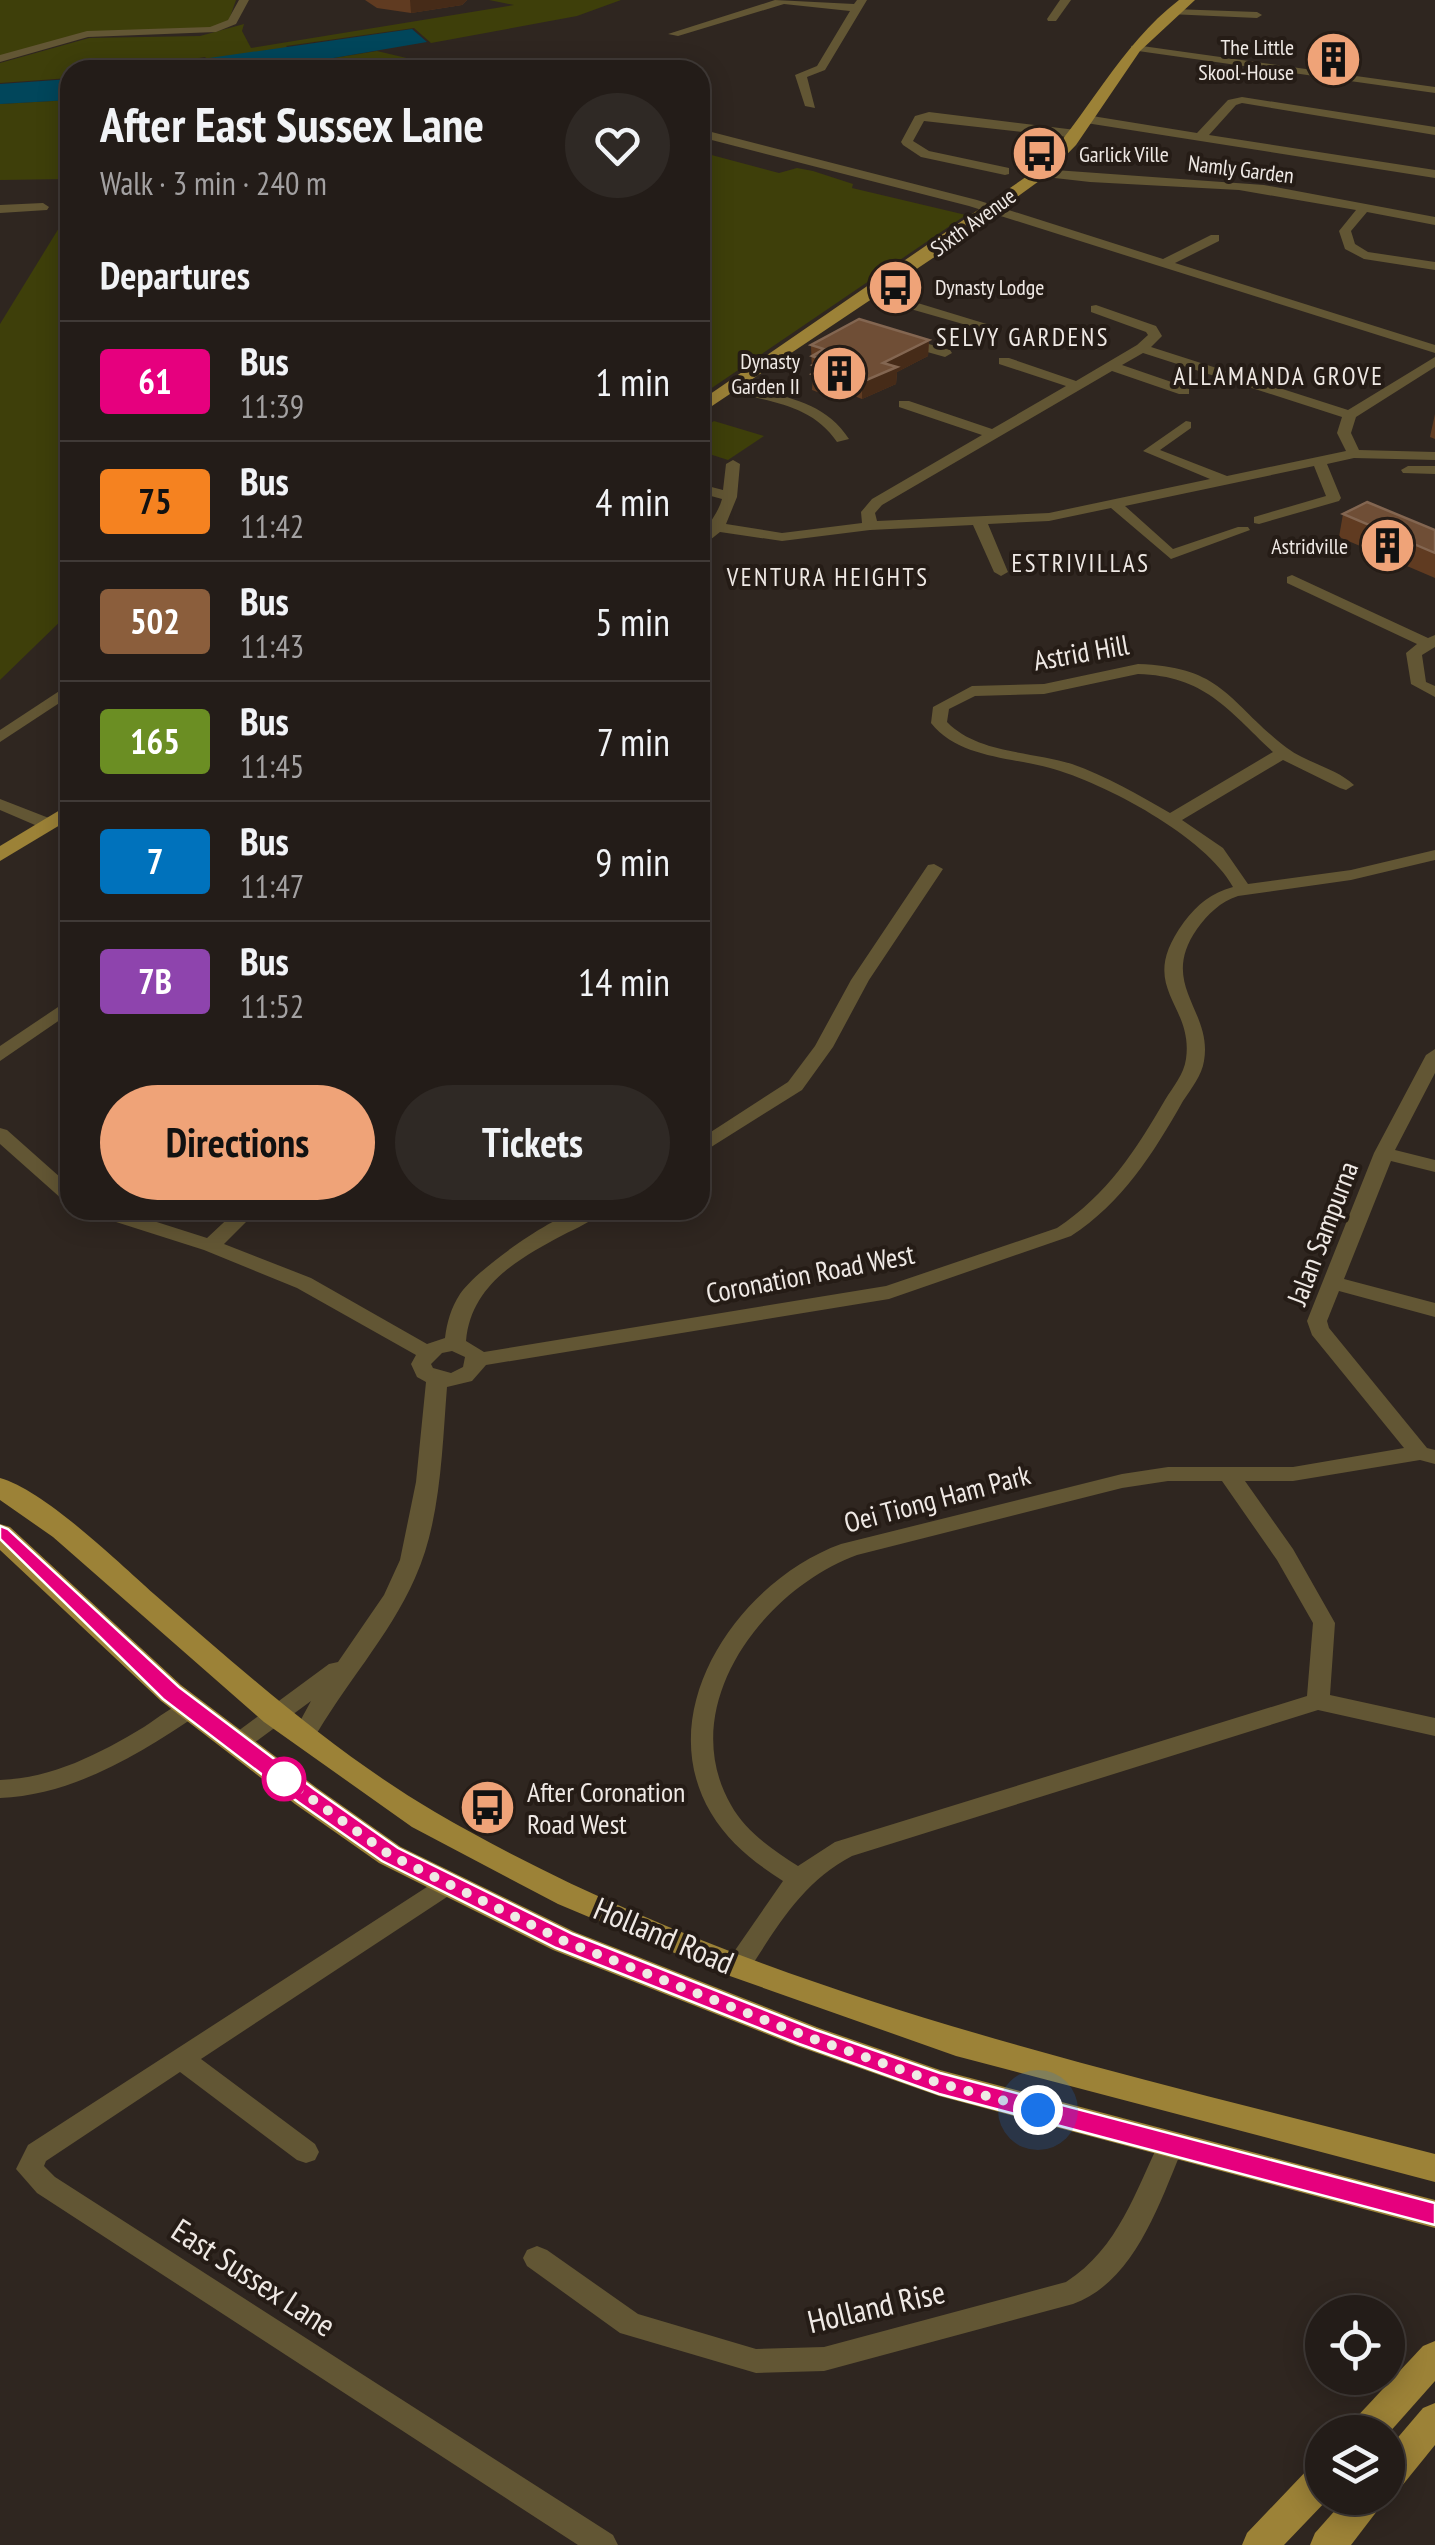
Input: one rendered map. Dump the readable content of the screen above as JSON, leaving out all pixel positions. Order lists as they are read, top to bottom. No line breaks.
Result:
{"streets":{"main road":["Sixth Avenue","Holland Road"],"street":["Namly Garden","Astrid Hill","Jalan Sampurna","Coronation Road West","Oei Tiong Ham Park","East Sussex Lane","Holland Rise"]},"crossings":[["Namly Garden","Sixth Avenue"],["Astrid Hill","Coronation Road West"],["Jalan Sampurna","Oei Tiong Ham Park"],["Holland Road","East Sussex Lane"],["Holland Road","Holland Rise"]],"districts":["SELVY GARDENS","ALLAMANDA GROVE","ESTRIVILLAS","VENTURA HEIGHTS"],"places":{"building":["The Little Skool-House","Dynasty Garden II","Astridville"],"bus stop":["Garlick Ville","Dynasty Lodge","After Coronation Road West"]},"lines":["bus line 61"],"page":{"heading":[["After East Sussex Lane","Walk · 3 min · 240 m"],"Departures"],"list":[{"mark":"61","name":"Bus","note":"11:39","value":"1 min"},{"mark":"75","name":"Bus","note":"11:42","value":"4 min"},{"mark":"502","name":"Bus","note":"11:43","value":"5 min"},{"mark":"165","name":"Bus","note":"11:45","value":"7 min"},{"mark":"7","name":"Bus","note":"11:47","value":"9 min"},{"mark":"7B","name":"Bus","note":"11:52","value":"14 min"}],"buttons":["Directions","Tickets"]}}
